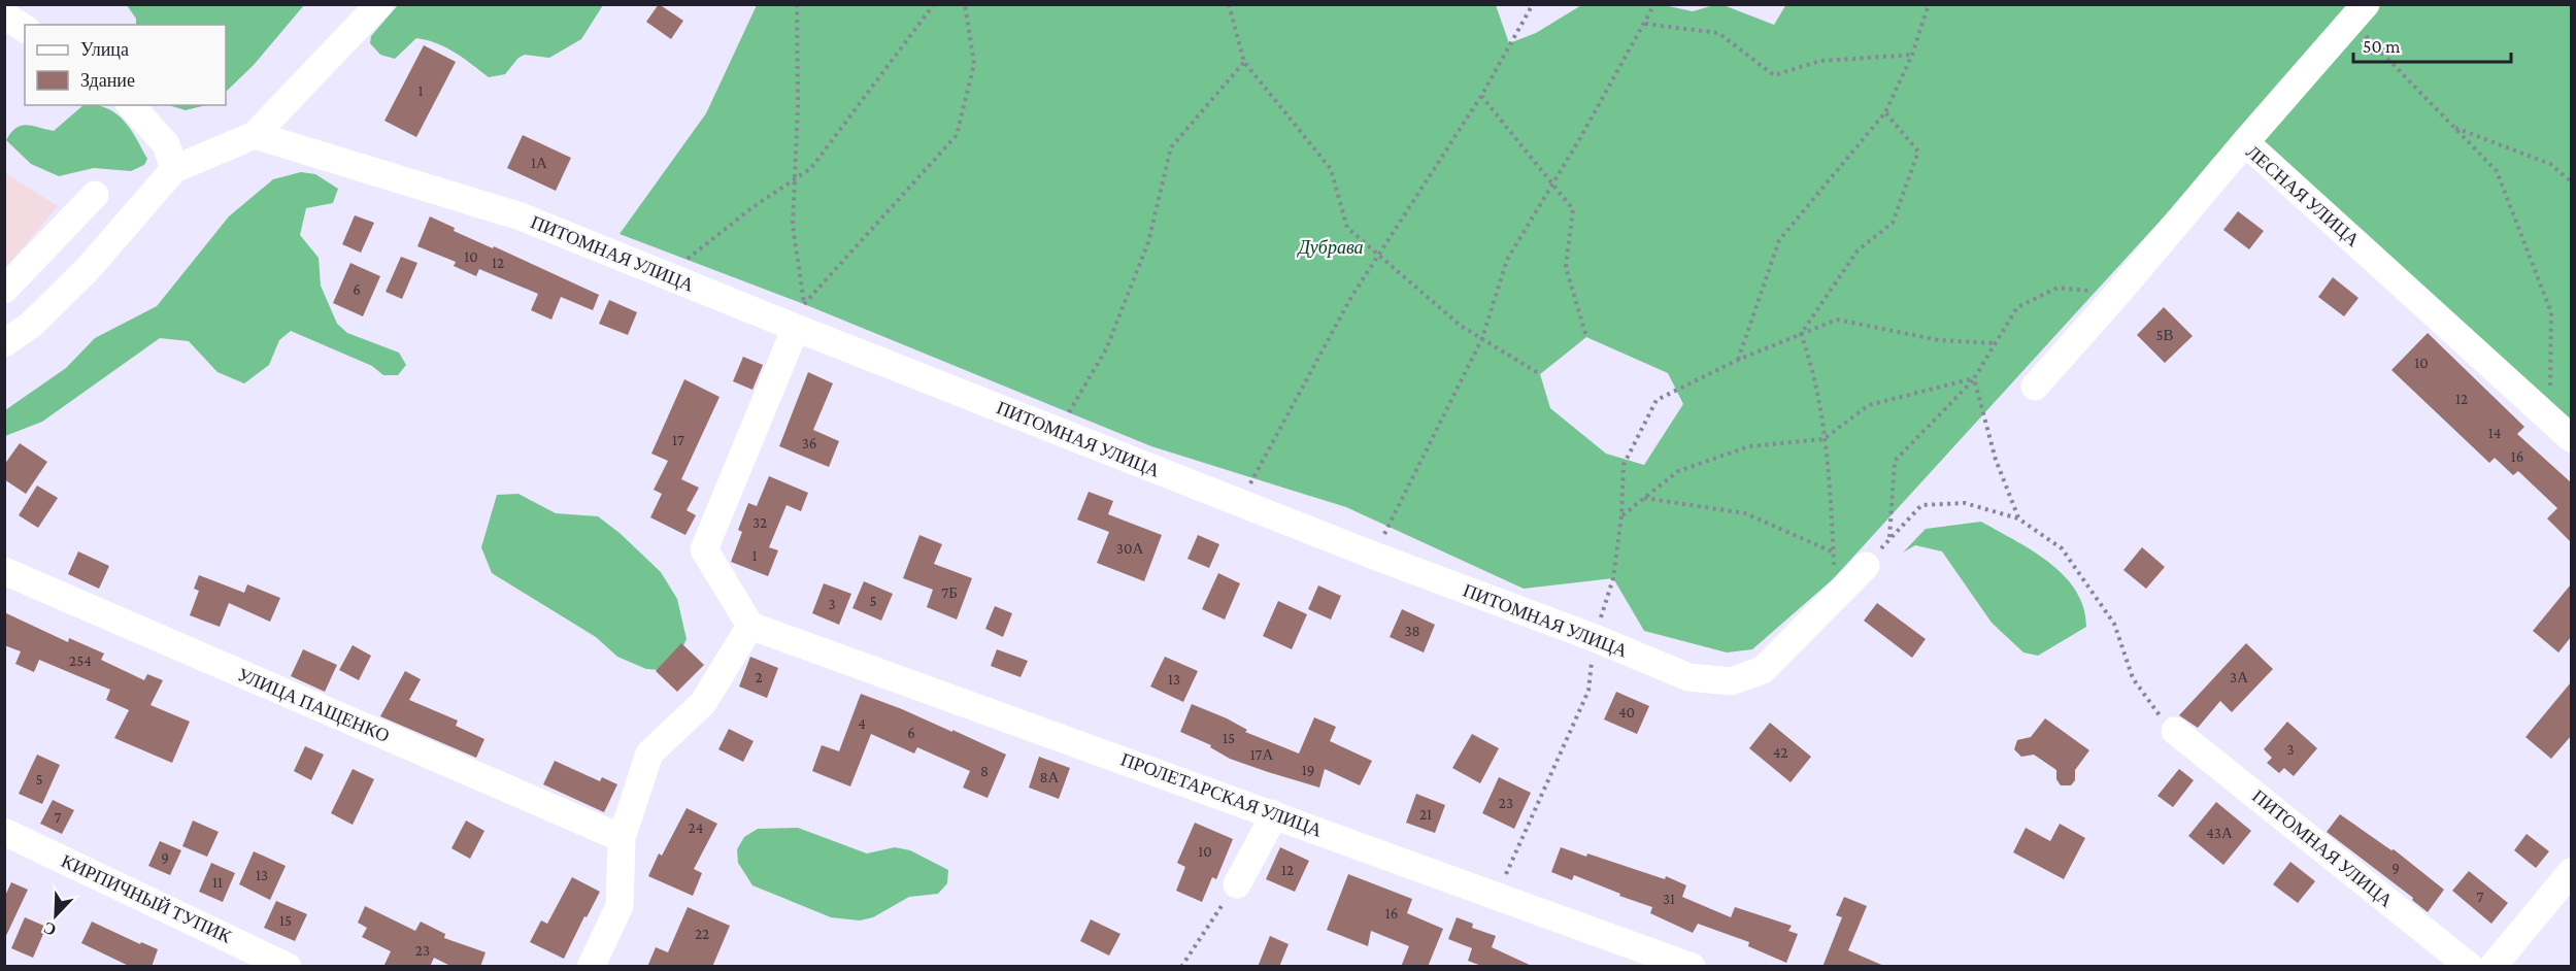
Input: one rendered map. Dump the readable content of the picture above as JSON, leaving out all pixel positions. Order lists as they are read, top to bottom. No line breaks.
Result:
{"streets":{"street":["ЛЕСНАЯ УЛИЦА","ПИТОМНАЯ УЛИЦА","УЛИЦА ПАЩЕНКО","ПРОЛЕТАРСКАЯ УЛИЦА","КИРПИЧНЫЙ ТУПИК"]},"parks":["Дубрава"],"house_numbers":["1","1А","10","12","6","5В","10","12","14","17","36","16","32","30А","1","7Б","5","3","38","254","2","3А","13","40","4","6","15","3","42","17А","19","8","8А","5","23","21","7","24","43А","10","9","9","12","13","11","7","31","16","15","22","23"],"legend":["Улица","Здание"],"scale_bar":"50 m","north":"bottom left"}
